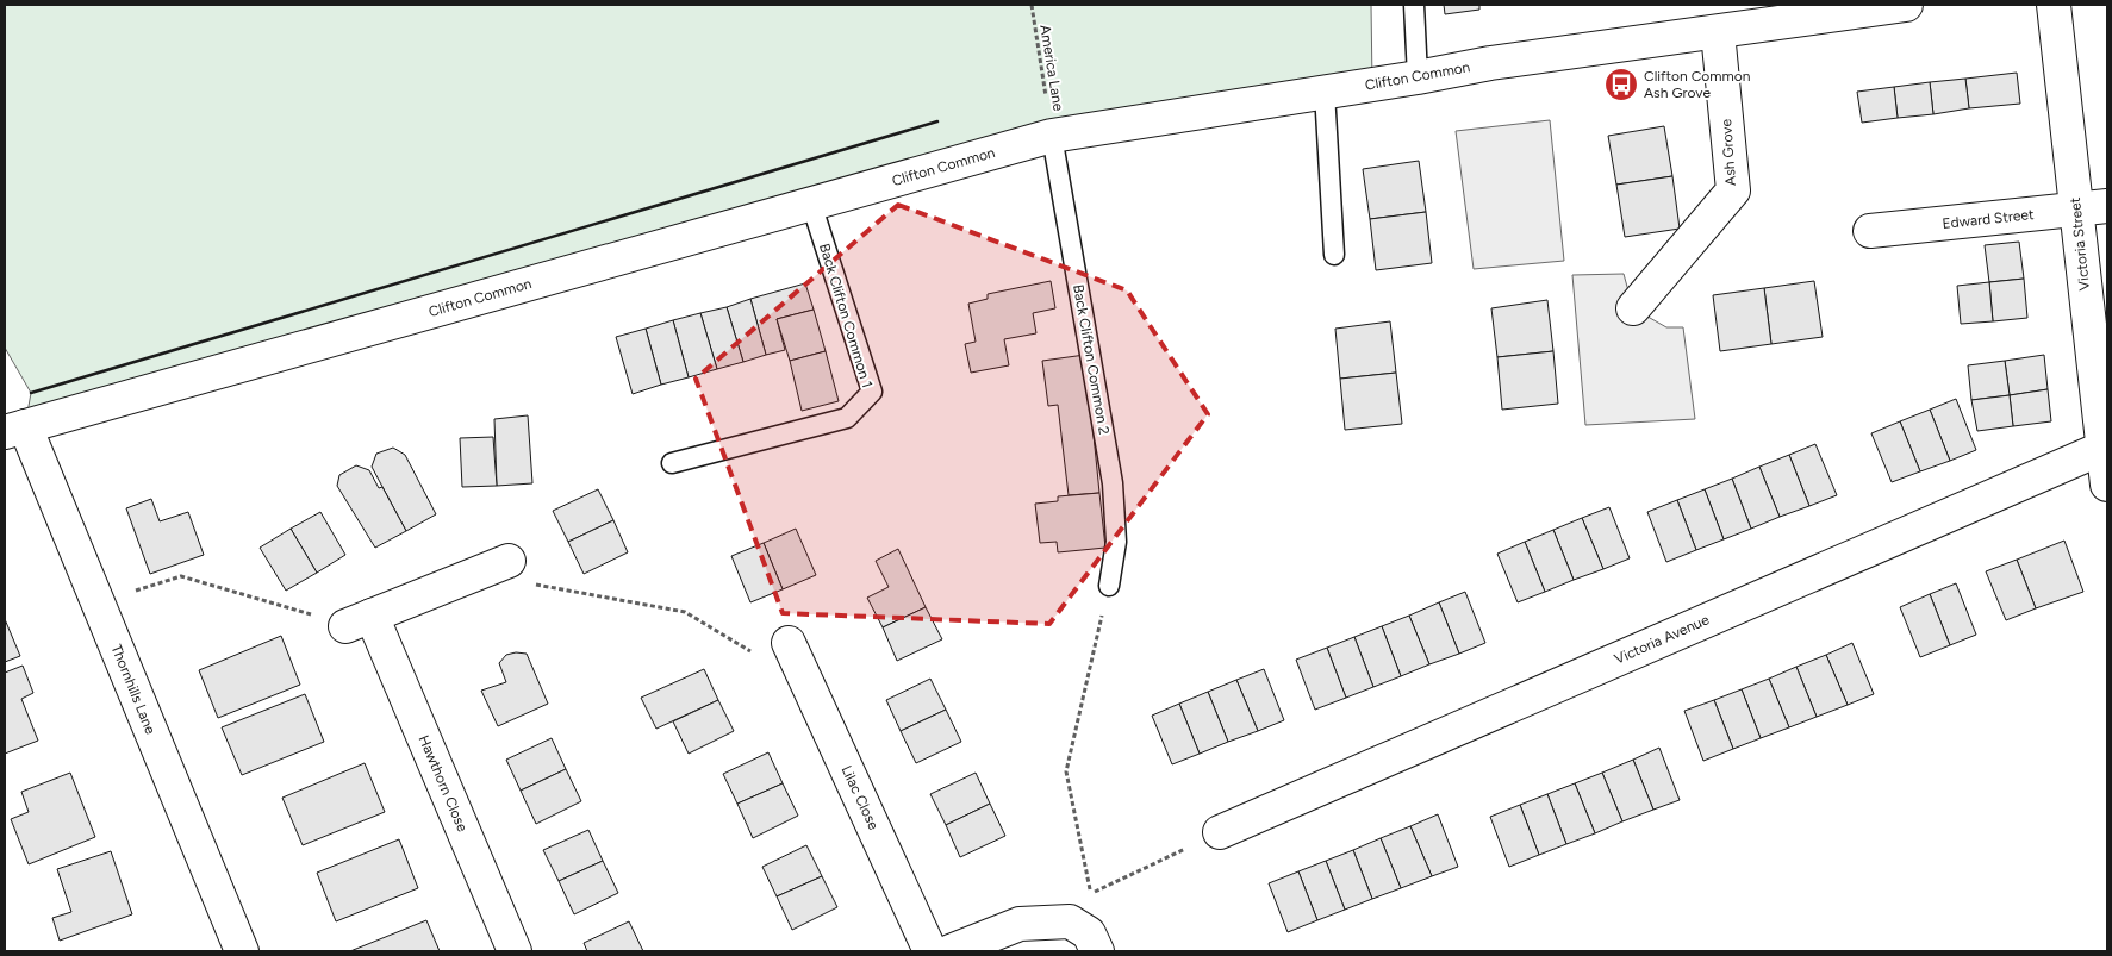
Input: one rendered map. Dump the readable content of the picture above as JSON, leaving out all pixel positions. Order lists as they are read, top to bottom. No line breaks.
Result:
{"streets":{"street":["Clifton Common","Ash Grove","Edward Street","Victoria Street","Victoria Avenue","Thornhills Lane","Hawthorn Close","Lilac Close"],"lane":["Back Clifton Common 1","Back Clifton Common 2"],"path":["America Lane"]},"crossings":[["America Lane","Clifton Common"],["America Lane","Back Clifton Common 2"],["Clifton Common","Ash Grove"],["Clifton Common","Back Clifton Common 1"],["Clifton Common","Back Clifton Common 2"],["Clifton Common","Thornhills Lane"],["Edward Street","Victoria Street"],["Victoria Street","Victoria Avenue"]],"places":{"bus stop":["Clifton Common Ash Grove"]}}
